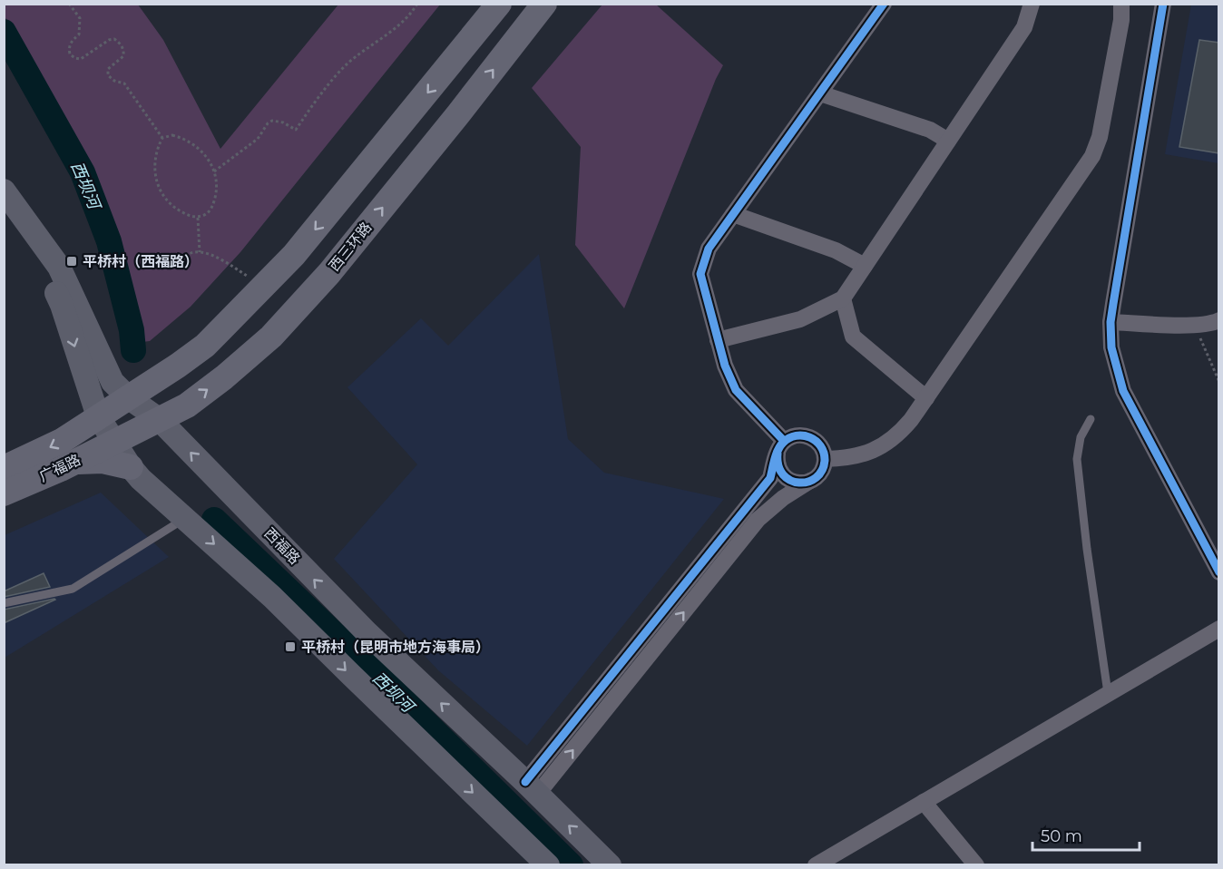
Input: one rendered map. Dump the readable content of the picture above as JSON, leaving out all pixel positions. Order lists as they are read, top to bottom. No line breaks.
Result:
{"streets":{"main road":["西三环路","广福路","西福路"]},"crossings":[["西三环路","广福路"],["西三环路","西福路"],["广福路","西福路"]],"water":["西坝河"],"places":{"transit":["平桥村（西福路）","平桥村（昆明市地方海事局）"]},"scale_bar":"50 m"}
